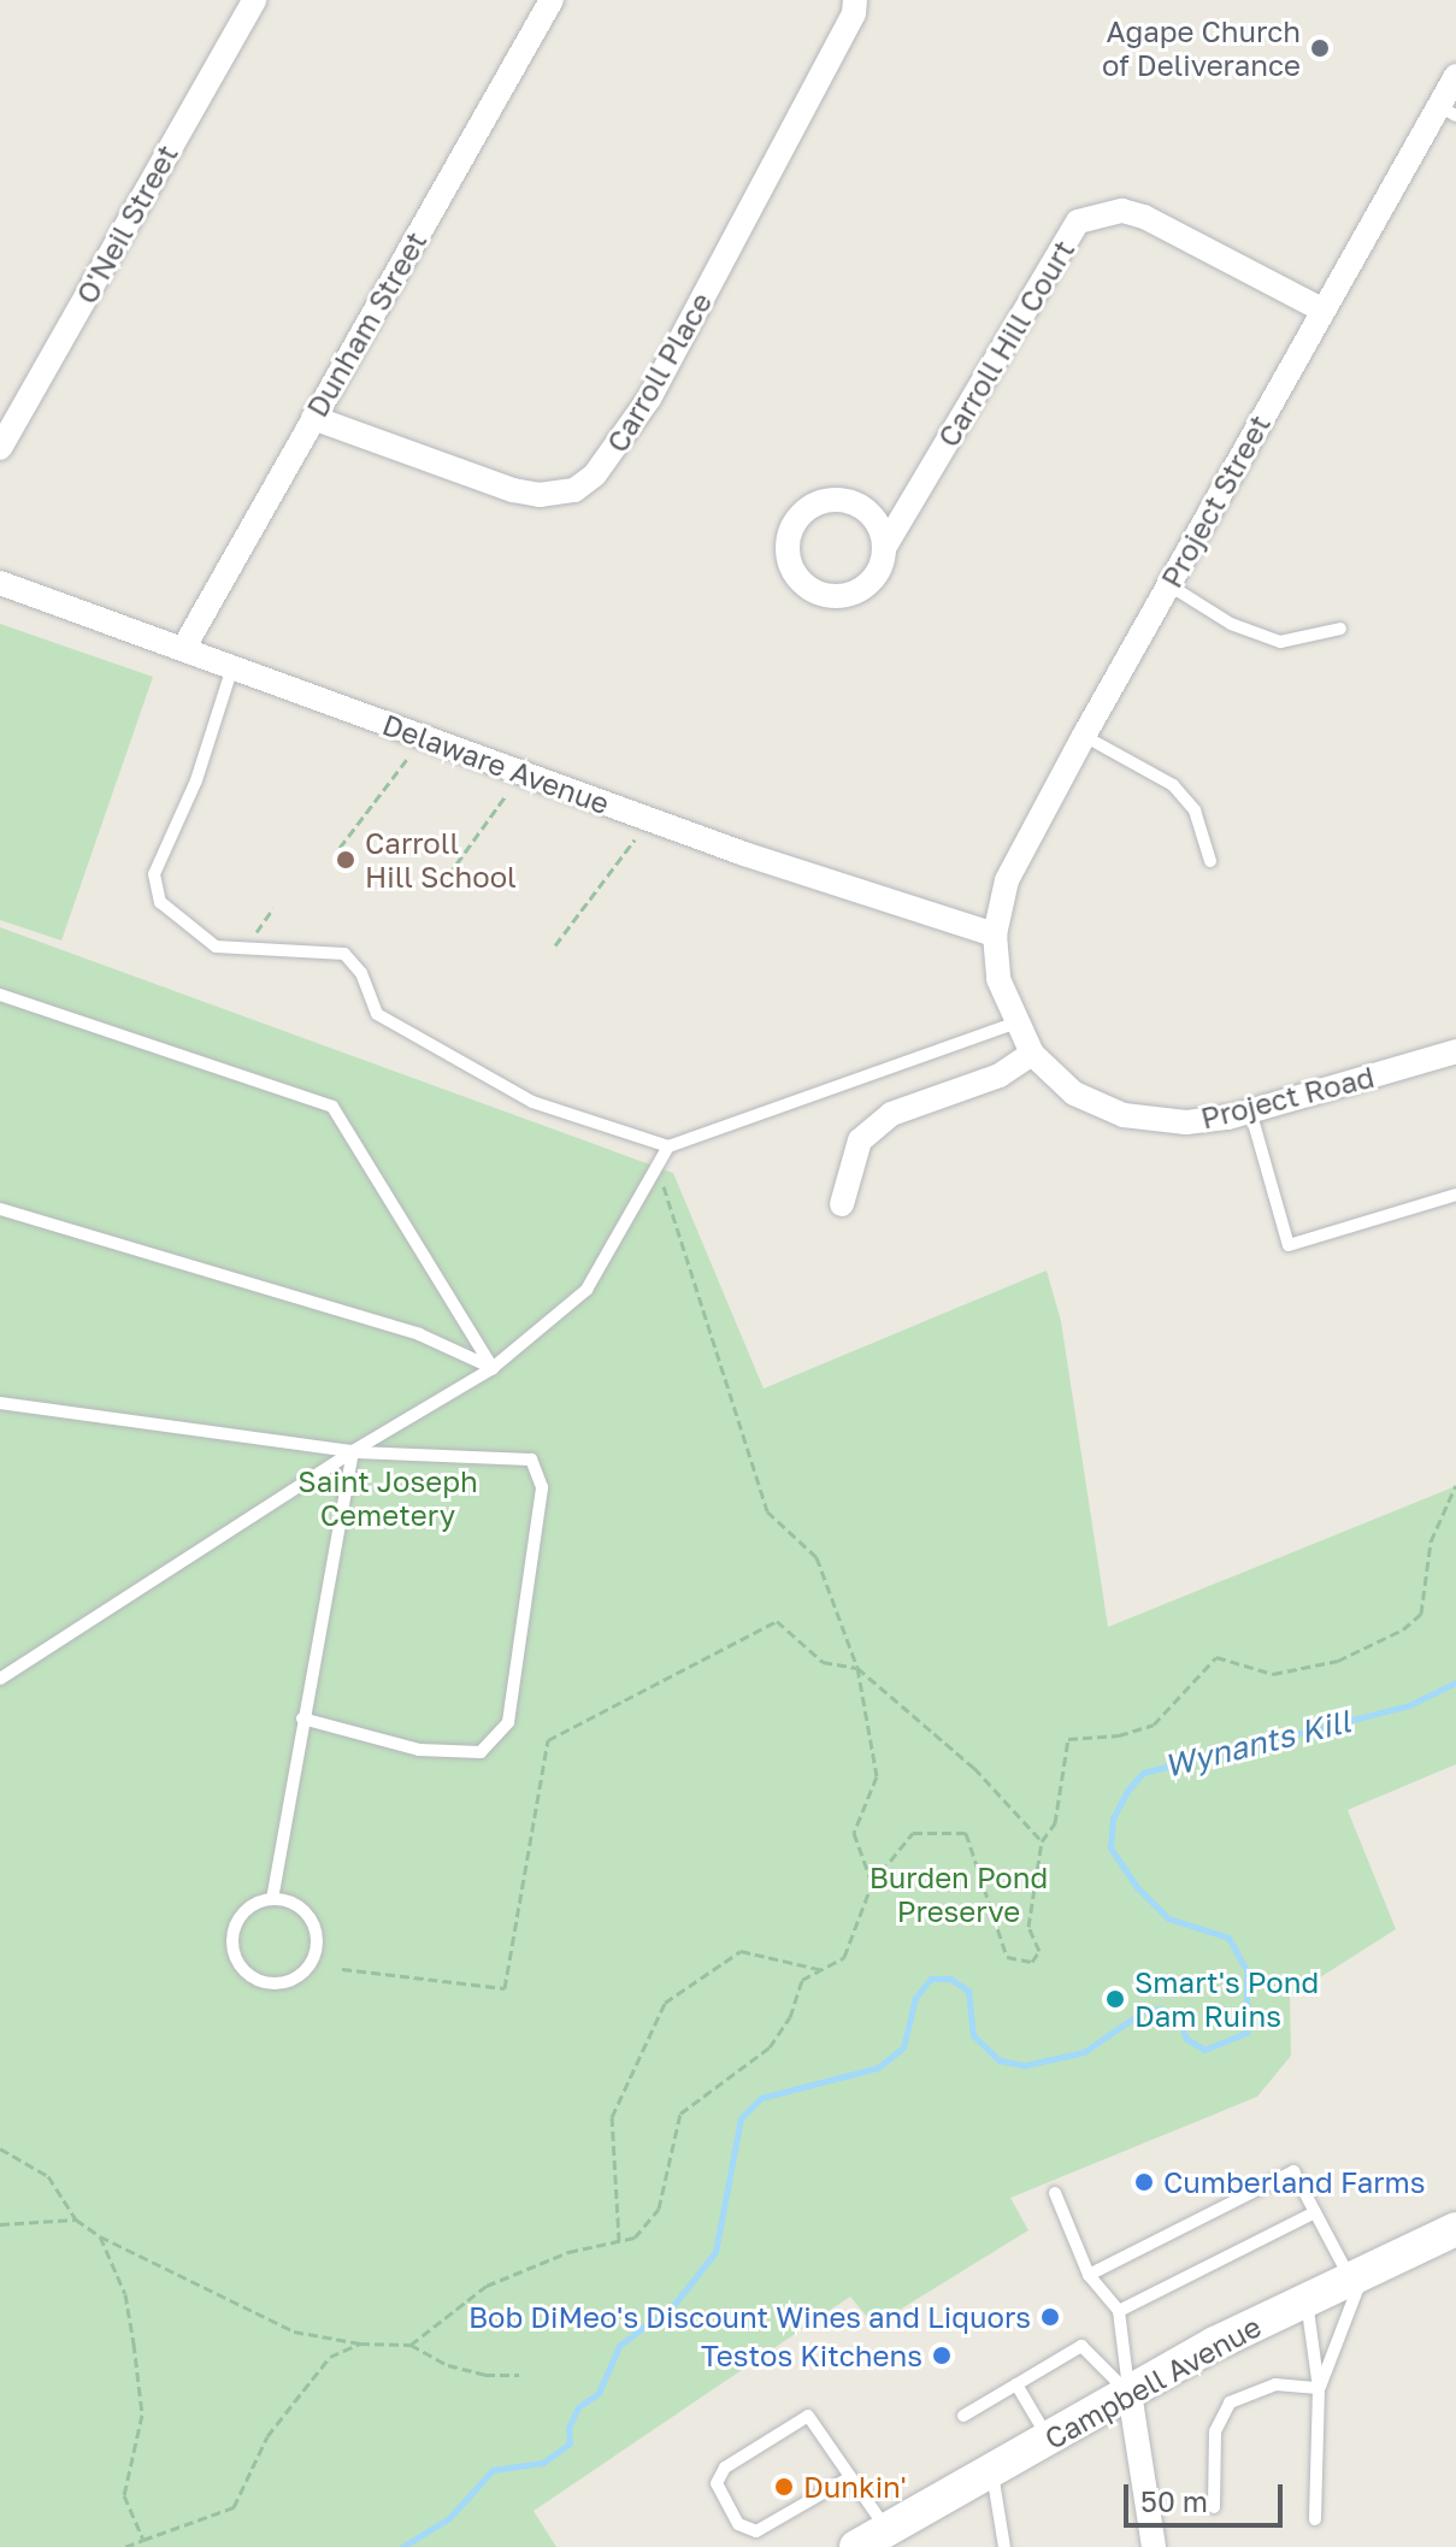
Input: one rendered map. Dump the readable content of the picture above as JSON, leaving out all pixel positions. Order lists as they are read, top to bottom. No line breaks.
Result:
{"streets":{"street":["O'Neil Street","Dunham Street","Carroll Hill Court","Carroll Place","Project Street","Delaware Avenue","Project Road","Campbell Avenue"]},"crossings":[["Dunham Street","Carroll Place"],["Dunham Street","Delaware Avenue"],["Carroll Hill Court","Project Street"],["Project Street","Delaware Avenue"],["Project Street","Project Road"],["Delaware Avenue","Project Road"]],"water":["Wynants Kill"],"parks":["Saint Joseph Cemetery","Burden Pond Preserve"],"places":["Agape Church of Deliverance","Carroll Hill School","Smart's Pond Dam Ruins","Cumberland Farms","Bob DiMeo's Discount Wines and Liquors","Testos Kitchens","Dunkin'"],"scale_bar":"50 m"}
